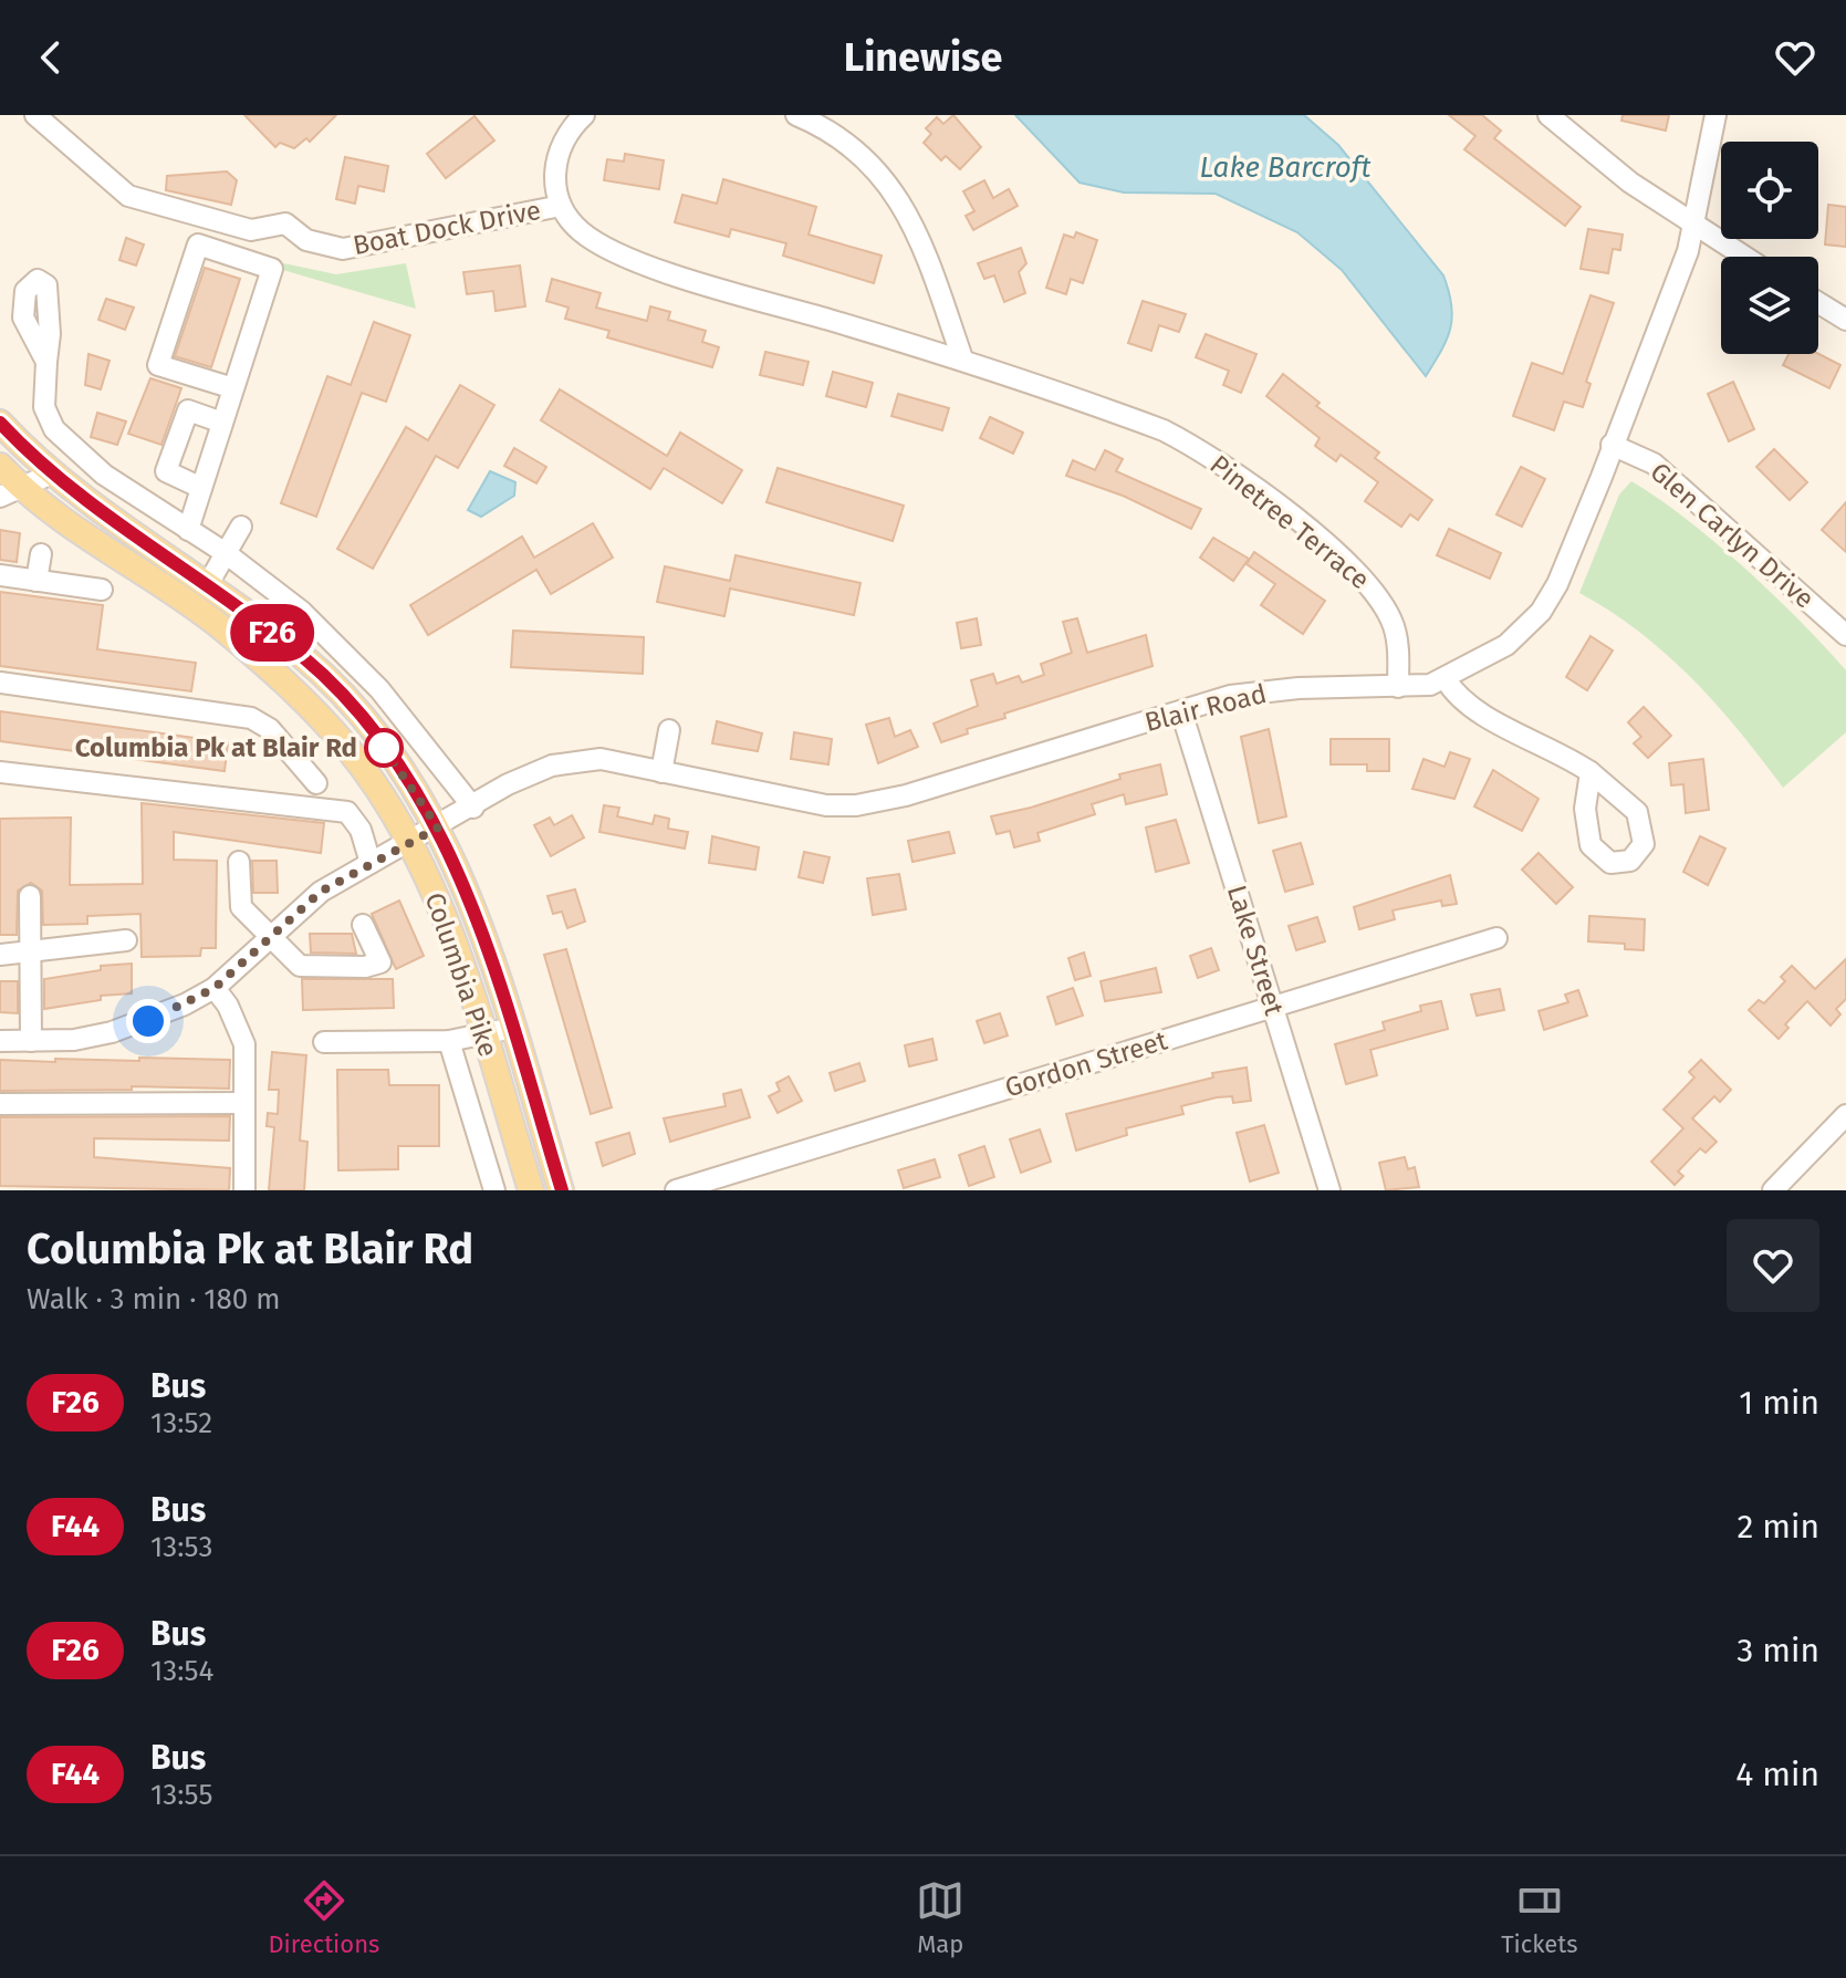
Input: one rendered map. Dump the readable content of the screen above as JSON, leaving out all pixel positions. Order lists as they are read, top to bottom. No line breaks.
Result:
{"streets":{"main road":["Columbia Pike"],"street":["Boat Dock Drive","Pinetree Terrace","Glen Carlyn Drive","Blair Road","Lake Street","Gordon Street"]},"crossings":[["Boat Dock Drive","Pinetree Terrace"],["Pinetree Terrace","Blair Road"],["Glen Carlyn Drive","Blair Road"],["Blair Road","Lake Street"],["Blair Road","Columbia Pike"],["Lake Street","Gordon Street"]],"water":["Lake Barcroft"],"places":["Columbia Pk at Blair Rd"],"lines":["bus line F26"],"page":{"header":"Linewise","on_map":"F26","heading":["Columbia Pk at Blair Rd","Walk · 3 min · 180 m"],"list":[{"mark":"F26","name":"Bus","note":"13:52","value":"1 min"},{"mark":"F44","name":"Bus","note":"13:53","value":"2 min"},{"mark":"F26","name":"Bus","note":"13:54","value":"3 min"},{"mark":"F44","name":"Bus","note":"13:55","value":"4 min"}],"tabs":["Directions","Map","Tickets"]}}
